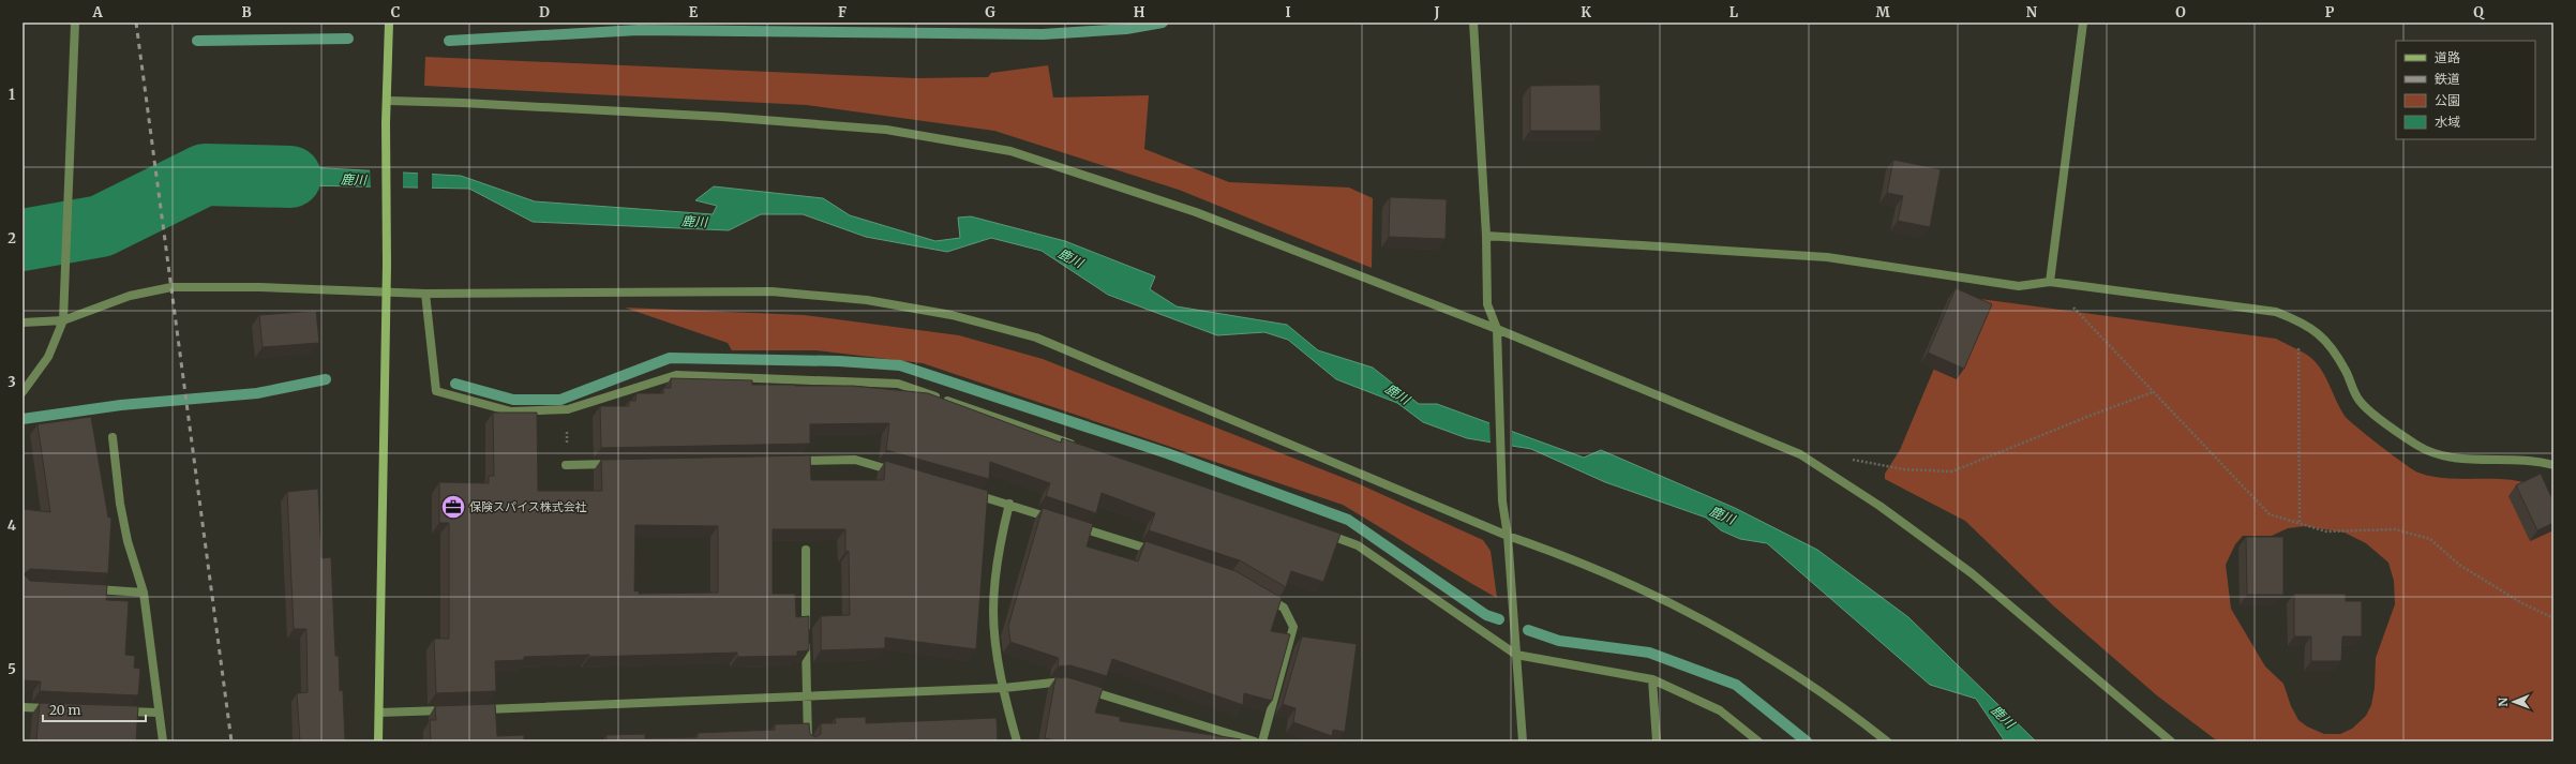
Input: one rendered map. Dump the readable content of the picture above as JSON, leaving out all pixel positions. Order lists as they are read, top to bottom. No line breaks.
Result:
{"water":["鹿川"],"places":{"office":["保険スパイス株式会社"]},"legend":["道路","鉄道","公園","水域"],"scale_bar":"20 m","north":"left","grid":{"columns":["A","B","C","D","E","F","G","H","I","J","K","L","M","N","O","P","Q"],"rows":["1","2","3","4","5"]}}
